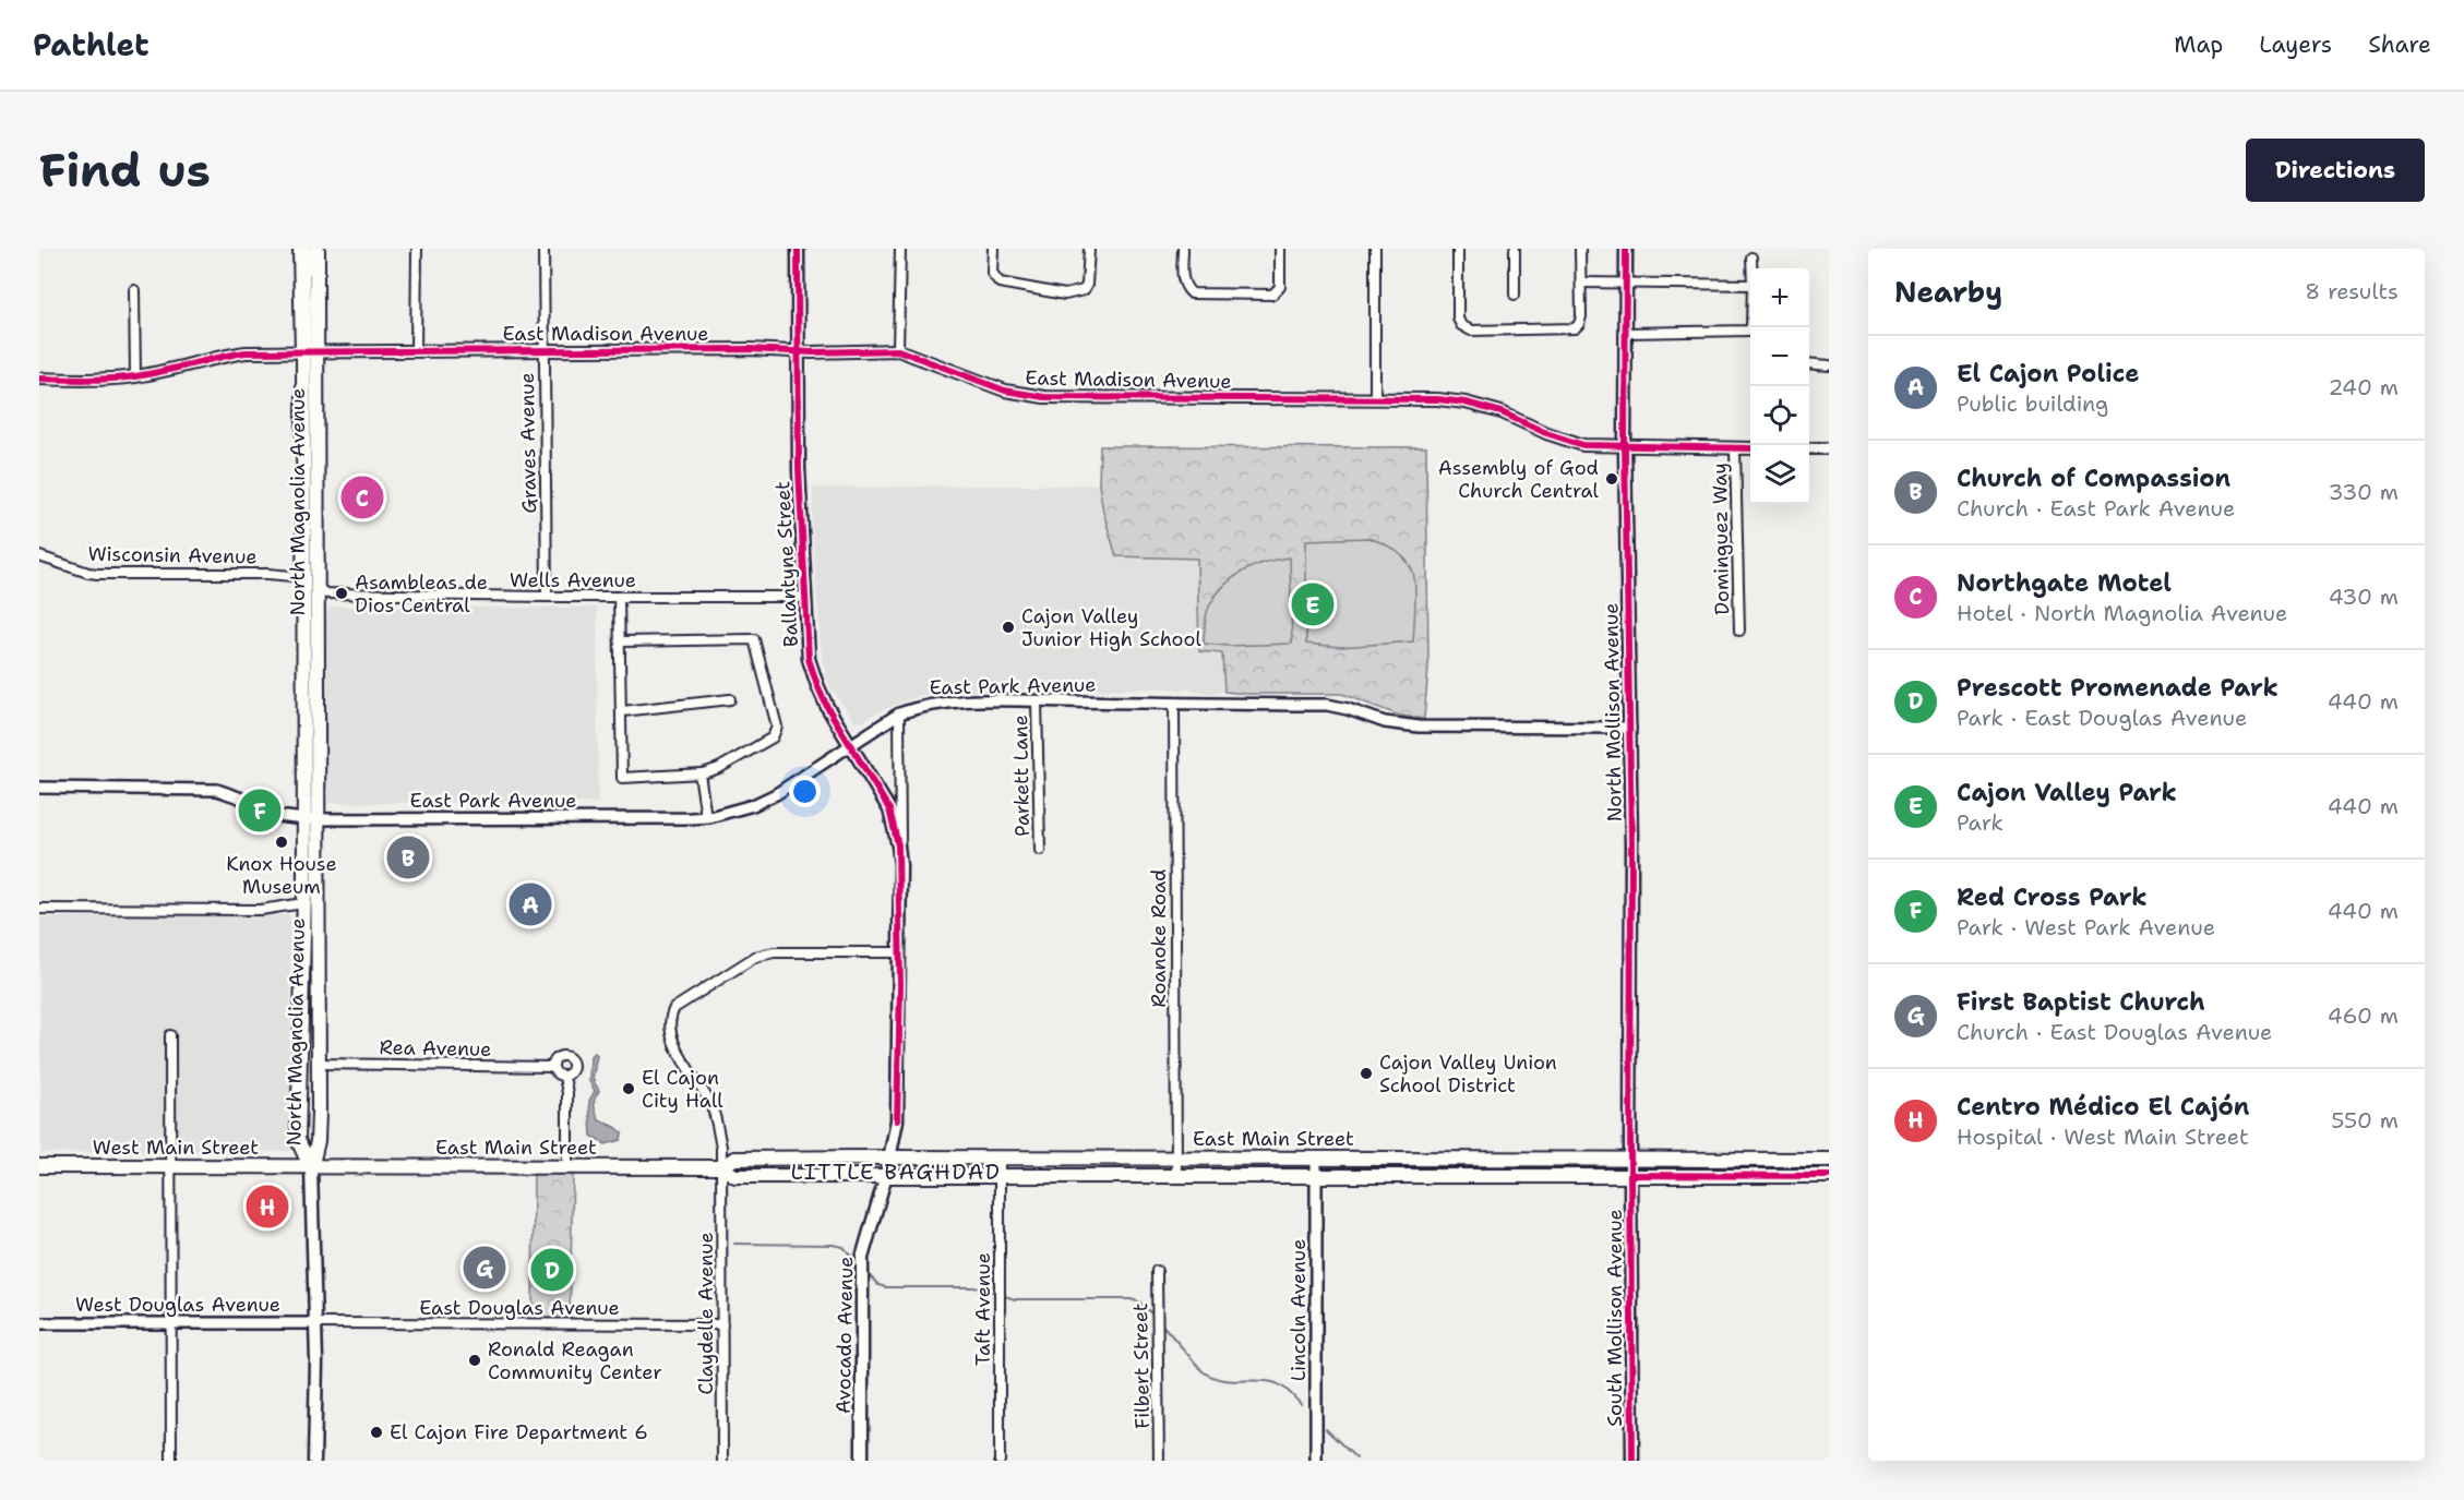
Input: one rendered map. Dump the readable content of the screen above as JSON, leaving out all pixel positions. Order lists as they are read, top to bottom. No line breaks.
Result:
{"streets":{"highway":["North Magnolia Avenue"],"main road":["Ballantyne Street","North Mollison Avenue","East Main Street","West Main Street","South Mollison Avenue","Avocado Avenue"],"street":["East Madison Avenue","Graves Avenue","Dominguez Way","Wisconsin Avenue","Wells Avenue","East Park Avenue","Parkett Lane","Roanoke Road","Rea Avenue","West Douglas Avenue","East Douglas Avenue","Taft Avenue","Lincoln Avenue","Claydelle Avenue","Filbert Street"]},"crossings":[["East Madison Avenue","Graves Avenue"],["East Madison Avenue","North Magnolia Avenue"],["East Madison Avenue","Dominguez Way"],["East Madison Avenue","Ballantyne Street"],["East Madison Avenue","North Mollison Avenue"],["Graves Avenue","Wells Avenue"],["North Magnolia Avenue","Wisconsin Avenue"],["North Magnolia Avenue","Wells Avenue"],["North Magnolia Avenue","East Park Avenue"],["North Magnolia Avenue","Rea Avenue"],["North Magnolia Avenue","East Main Street"],["North Magnolia Avenue","West Main Street"],["Wisconsin Avenue","Wells Avenue"],["Ballantyne Street","Wells Avenue"],["Ballantyne Street","East Park Avenue"],["Ballantyne Street","East Main Street"],["Ballantyne Street","Claydelle Avenue"],["Ballantyne Street","Avocado Avenue"],["East Park Avenue","North Mollison Avenue"],["East Park Avenue","Parkett Lane"],["East Park Avenue","Roanoke Road"],["North Mollison Avenue","East Main Street"],["North Mollison Avenue","South Mollison Avenue"],["Roanoke Road","East Main Street"],["East Main Street","West Main Street"],["East Main Street","Taft Avenue"],["East Main Street","Lincoln Avenue"],["East Main Street","Claydelle Avenue"],["East Main Street","South Mollison Avenue"],["East Main Street","Avocado Avenue"],["West Douglas Avenue","East Douglas Avenue"],["East Douglas Avenue","Claydelle Avenue"]],"districts":["LITTLE BAGHDAD"],"places":["Assembly of God Church Central","Asambleas de Dios Central","Cajon Valley Junior High School","Knox House Museum","Cajon Valley Union School District","El Cajon City Hall","Ronald Reagan Community Center","El Cajon Fire Department 6"],"page":{"header":"Pathlet","nav":["Map","Layers","Share"],"buttons":"Directions","title":"Find us","heading":["Nearby","8 results"],"map_buttons":["+","−"],"list":[{"mark":"A","name":"El Cajon Police","note":"Public building","value":"240 m"},{"mark":"B","name":"Church of Compassion","note":"Church · East Park Avenue","value":"330 m"},{"mark":"C","name":"Northgate Motel","note":"Hotel · North Magnolia Avenue","value":"430 m"},{"mark":"D","name":"Prescott Promenade Park","note":"Park · East Douglas Avenue","value":"440 m"},{"mark":"E","name":"Cajon Valley Park","note":"Park","value":"440 m"},{"mark":"F","name":"Red Cross Park","note":"Park · West Park Avenue","value":"440 m"},{"mark":"G","name":"First Baptist Church","note":"Church · East Douglas Avenue","value":"460 m"},{"mark":"H","name":"Centro Médico El Cajón","note":"Hospital · West Main Street","value":"550 m"}],"pins":["C","E","F","B","A","H","G","D"]}}
